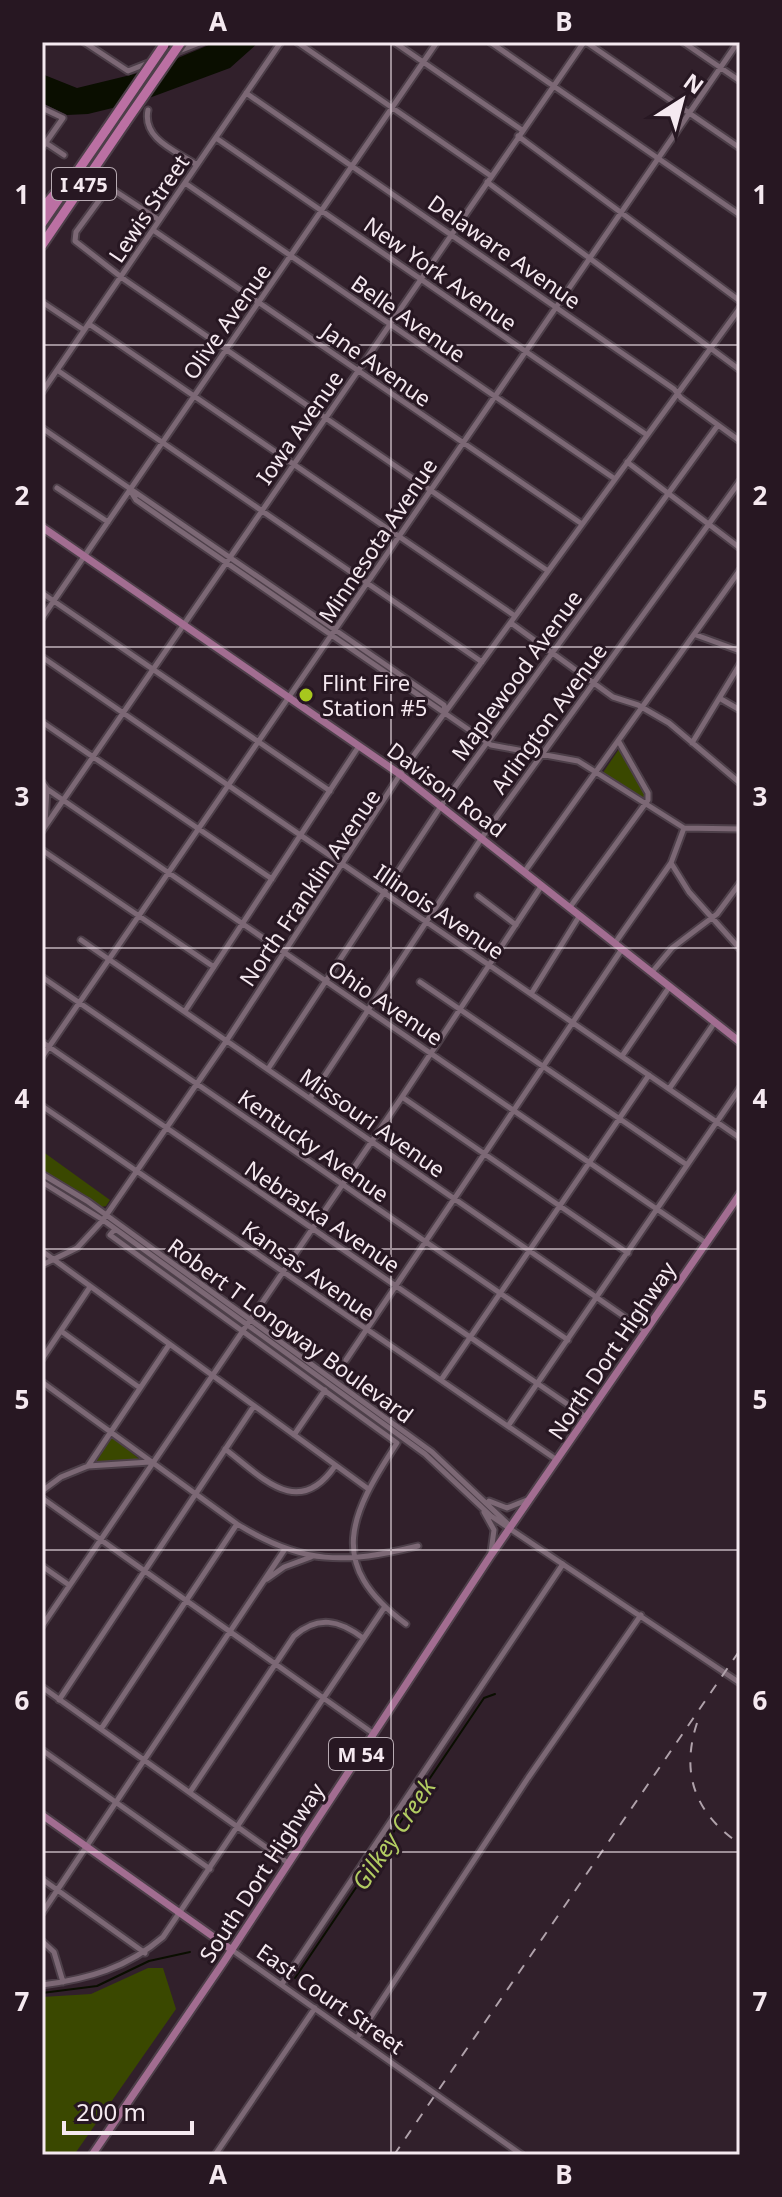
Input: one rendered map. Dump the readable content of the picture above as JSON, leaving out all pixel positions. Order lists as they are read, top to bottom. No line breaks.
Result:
{"streets":{"highway":["I 475"],"main road":["Davison Road","North Dort Highway","M 54","South Dort Highway","East Court Street"],"street":["Lewis Street","Delaware Avenue","New York Avenue","Belle Avenue","Olive Avenue","Jane Avenue","Iowa Avenue","Minnesota Avenue","Maplewood Avenue","Arlington Avenue","North Franklin Avenue","Illinois Avenue","Ohio Avenue","Missouri Avenue","Kentucky Avenue","Nebraska Avenue","Kansas Avenue","Robert T Longway Boulevard"]},"crossings":[["Lewis Street","Delaware Avenue"],["Lewis Street","New York Avenue"],["Lewis Street","Belle Avenue"],["Lewis Street","Jane Avenue"],["Delaware Avenue","Olive Avenue"],["Delaware Avenue","Iowa Avenue"],["Delaware Avenue","Minnesota Avenue"],["Delaware Avenue","Maplewood Avenue"],["Delaware Avenue","North Franklin Avenue"],["New York Avenue","Olive Avenue"],["New York Avenue","Iowa Avenue"],["New York Avenue","Minnesota Avenue"],["New York Avenue","North Franklin Avenue"],["Belle Avenue","Olive Avenue"],["Belle Avenue","Iowa Avenue"],["Belle Avenue","Minnesota Avenue"],["Belle Avenue","North Franklin Avenue"],["Olive Avenue","Jane Avenue"],["Olive Avenue","Davison Road"],["Jane Avenue","Iowa Avenue"],["Jane Avenue","Minnesota Avenue"],["Jane Avenue","North Franklin Avenue"],["Iowa Avenue","Davison Road"],["Iowa Avenue","Illinois Avenue"],["Iowa Avenue","Ohio Avenue"],["Minnesota Avenue","Davison Road"],["Minnesota Avenue","Illinois Avenue"],["Minnesota Avenue","Ohio Avenue"],["Minnesota Avenue","Missouri Avenue"],["Minnesota Avenue","Kentucky Avenue"],["Minnesota Avenue","Nebraska Avenue"],["Maplewood Avenue","Davison Road"],["Maplewood Avenue","Illinois Avenue"],["Maplewood Avenue","Ohio Avenue"],["Maplewood Avenue","Missouri Avenue"],["Arlington Avenue","Davison Road"],["Arlington Avenue","Illinois Avenue"],["Arlington Avenue","Ohio Avenue"],["Arlington Avenue","Missouri Avenue"],["Davison Road","North Franklin Avenue"],["North Franklin Avenue","Illinois Avenue"],["North Franklin Avenue","Ohio Avenue"],["North Franklin Avenue","Missouri Avenue"],["North Franklin Avenue","Kentucky Avenue"],["North Franklin Avenue","Nebraska Avenue"],["North Franklin Avenue","Kansas Avenue"],["North Franklin Avenue","Robert T Longway Boulevard"],["Ohio Avenue","North Dort Highway"],["Missouri Avenue","North Dort Highway"],["Nebraska Avenue","North Dort Highway"],["Kansas Avenue","North Dort Highway"],["Robert T Longway Boulevard","North Dort Highway"],["Robert T Longway Boulevard","South Dort Highway"],["North Dort Highway","South Dort Highway"],["South Dort Highway","East Court Street"]],"water":["Gilkey Creek"],"places":["Flint Fire Station #5"],"scale_bar":"200 m","north":"top right","grid":{"columns":["A","B"],"rows":["1","2","3","4","5","6","7"]}}
